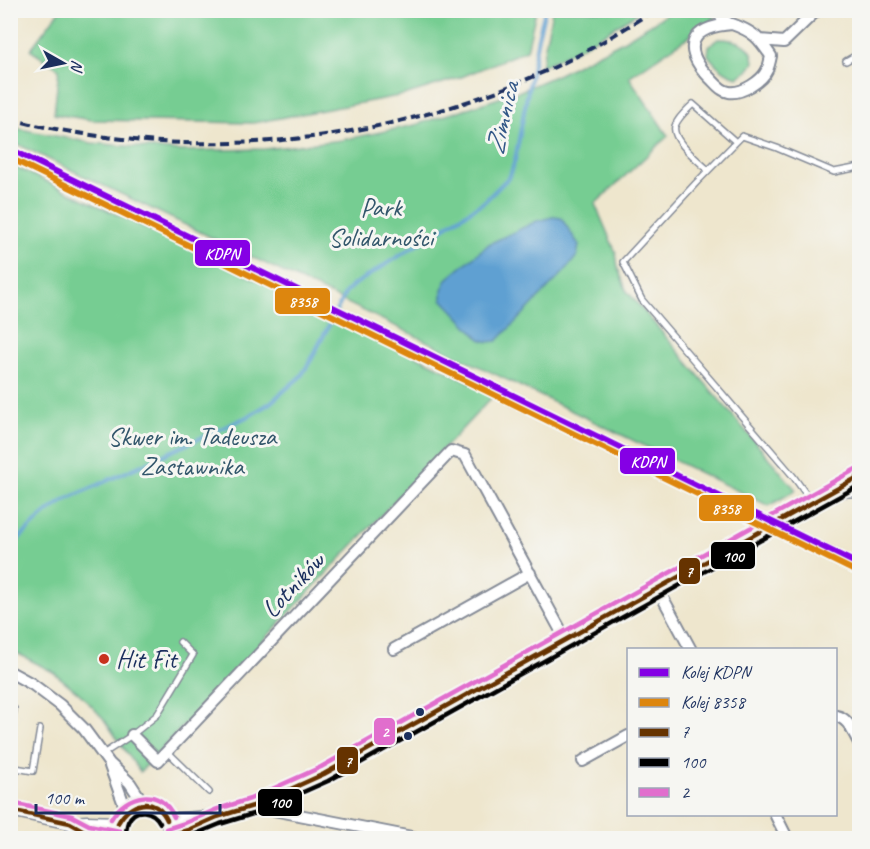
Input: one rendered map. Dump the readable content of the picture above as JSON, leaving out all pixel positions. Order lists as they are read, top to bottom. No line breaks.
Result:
{"streets":{"street":["Lotników"]},"water":["Zimnica"],"parks":["Park Solidarności","Skwer im. Tadeusza Zastawnika"],"places":["Hit Fit"],"lines":["rail line KDPN","rail line 8358","transit line 2","transit line 7","transit line 100"],"legend":["Kolej KDPN","Kolej 8358","7","100","2"],"scale_bar":"100 m","north":"right"}
